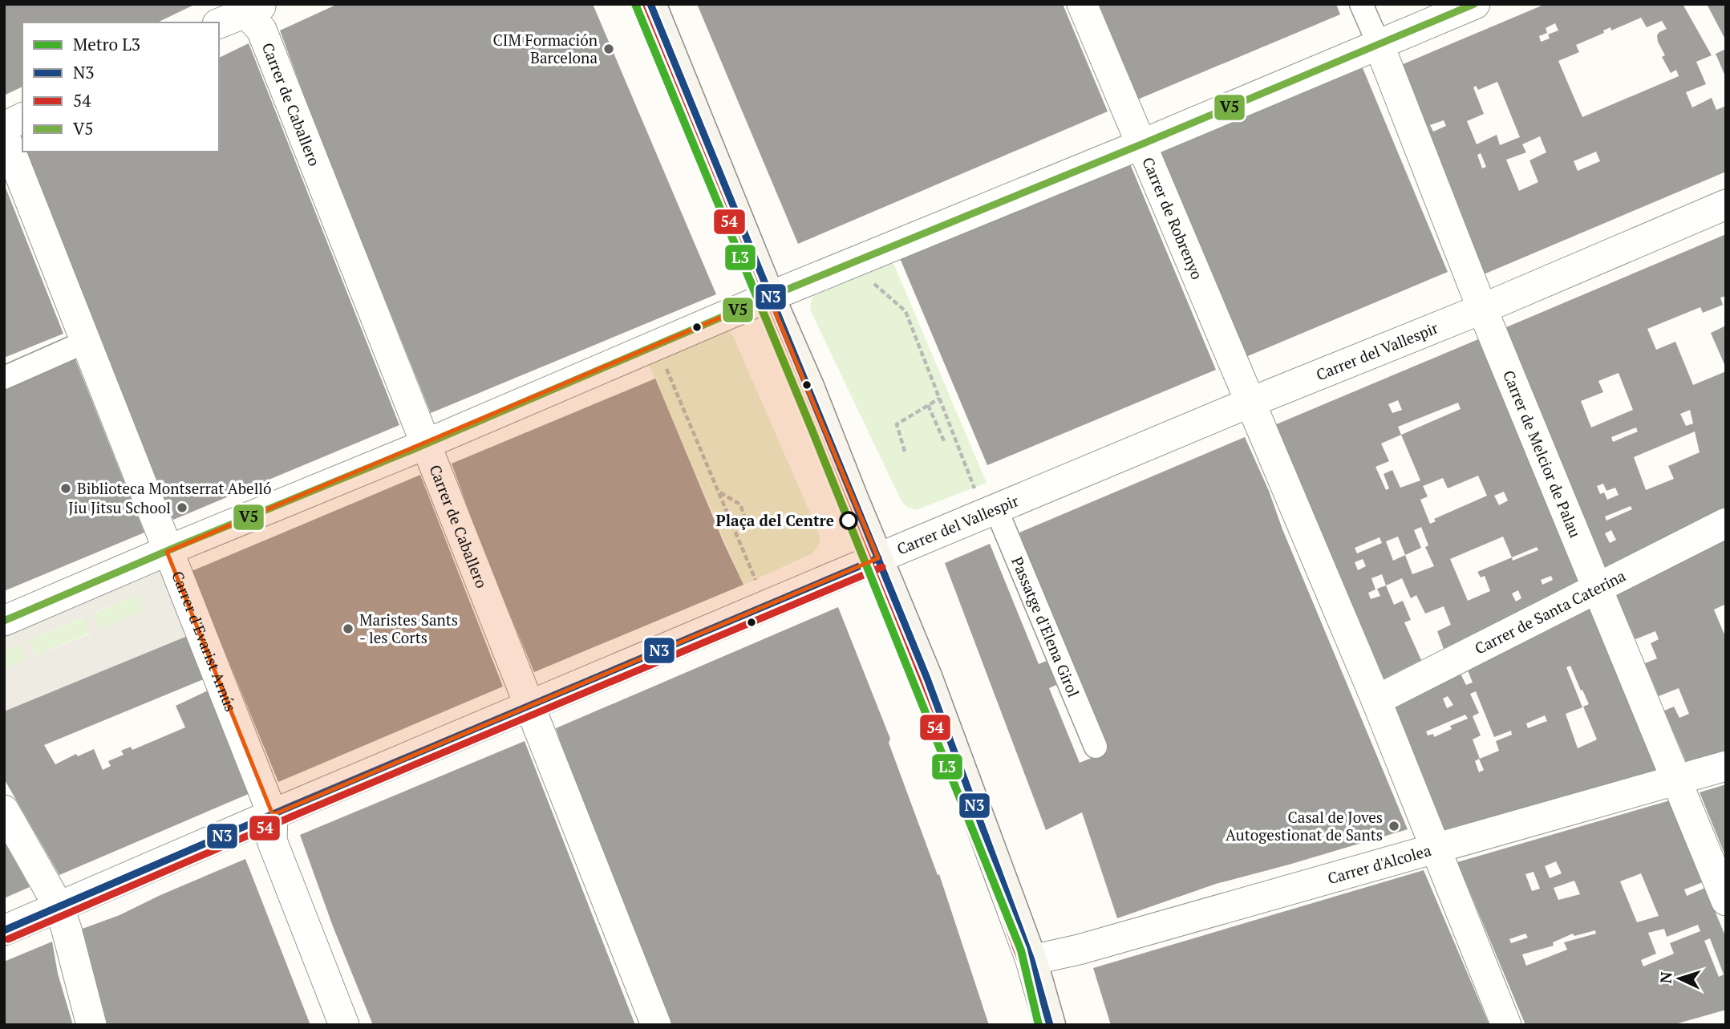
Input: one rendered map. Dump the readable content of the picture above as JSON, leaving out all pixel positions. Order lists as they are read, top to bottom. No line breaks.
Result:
{"streets":{"street":["Carrer de Caballero","Carrer de Robrenyo","Carrer del Vallespir","Carrer de Melcior de Palau","Carrer de Santa Caterina","Passatge d'Elena Girol","Carrer d'Evarist Arnús","Carrer d'Alcolea"]},"crossings":[["Carrer de Caballero","Carrer del Vallespir"],["Carrer de Robrenyo","Carrer del Vallespir"],["Carrer de Robrenyo","Carrer de Santa Caterina"],["Carrer de Robrenyo","Carrer d'Alcolea"],["Carrer del Vallespir","Carrer de Melcior de Palau"],["Carrer del Vallespir","Passatge d'Elena Girol"],["Carrer del Vallespir","Carrer d'Evarist Arnús"],["Carrer de Melcior de Palau","Carrer de Santa Caterina"],["Carrer de Melcior de Palau","Carrer d'Alcolea"]],"places":["CIM Formación Barcelona","Biblioteca Montserrat Abelló","Jiu Jitsu School","Plaça del Centre","Maristes Sants - les Corts","Casal de Joves Autogestionat de Sants"],"lines":["metro line L3","transit line N3","transit line V5","transit line 54"],"legend":["Metro L3","N3","54","V5"],"north":"left"}
